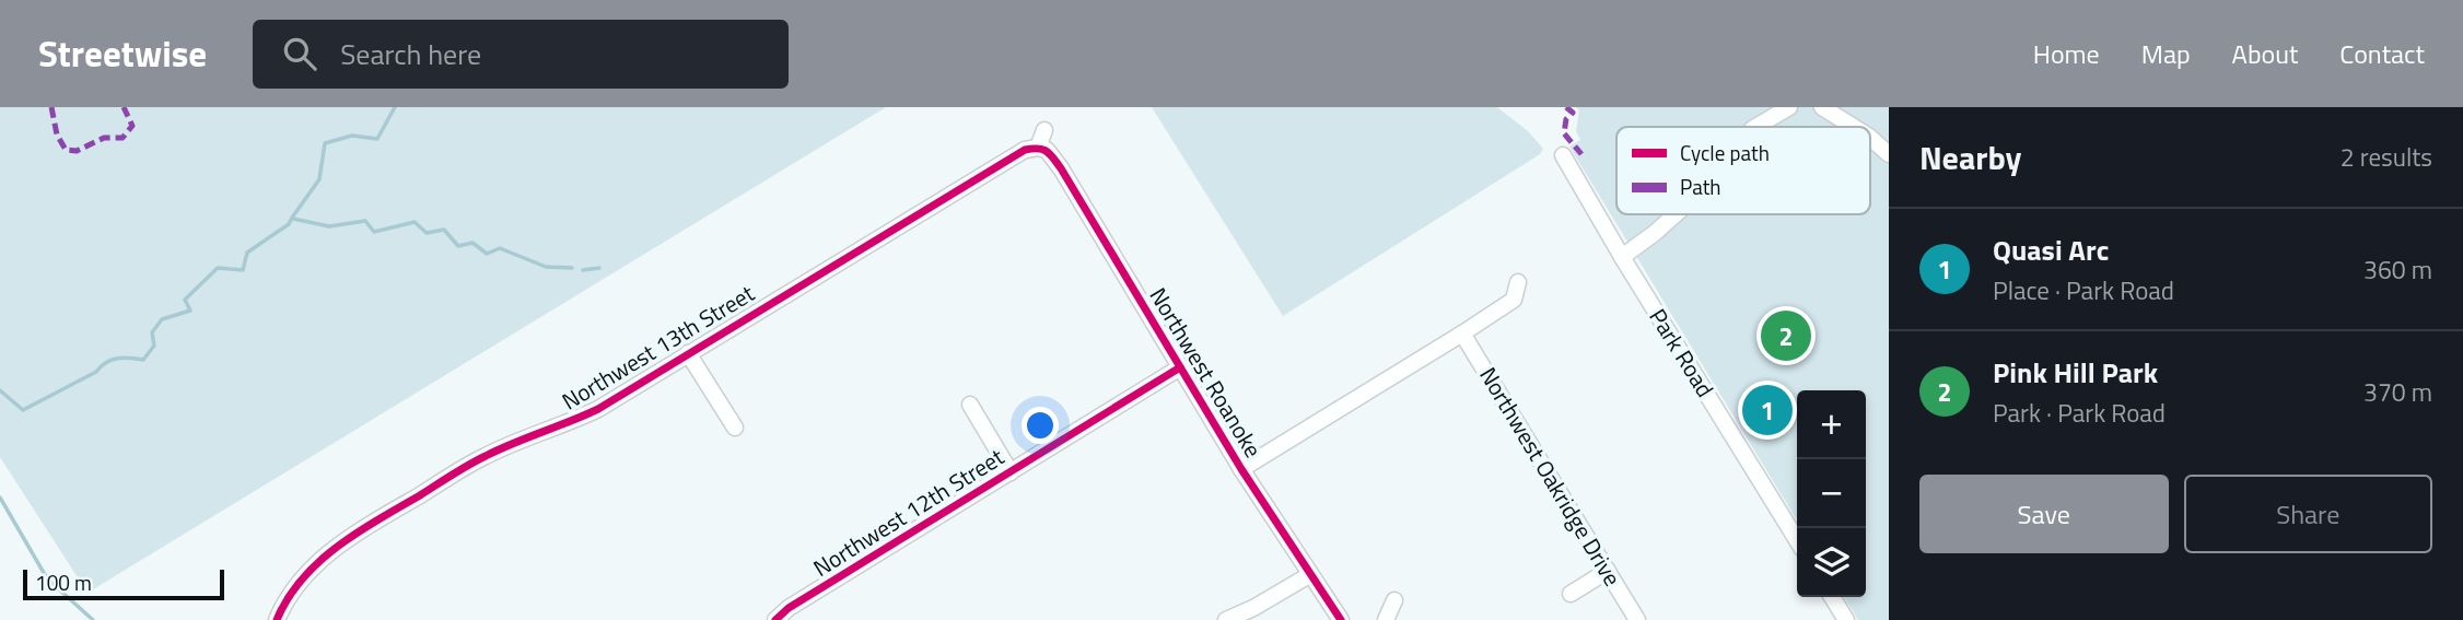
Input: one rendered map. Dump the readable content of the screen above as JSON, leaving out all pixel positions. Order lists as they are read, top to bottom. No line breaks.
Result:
{"streets":{"street":["Northwest 13th Street","Park Road","Northwest Roanoke","Northwest Oakridge Drive","Northwest 12th Street"]},"crossings":[["Northwest 13th Street","Northwest Roanoke"],["Northwest Roanoke","Northwest 12th Street"]],"legend":["Cycle path","Path"],"scale_bar":"100 m","page":{"header":"Streetwise","search":"Search here","nav":["Home","Map","About","Contact"],"heading":["Nearby","2 results"],"list":[{"mark":"1","name":"Quasi Arc","note":"Place · Park Road","value":"360 m"},{"mark":"2","name":"Pink Hill Park","note":"Park · Park Road","value":"370 m"}],"pins":["2","1"],"map_buttons":["+","−"],"buttons":["Save","Share"],"scale":"100 m"}}
